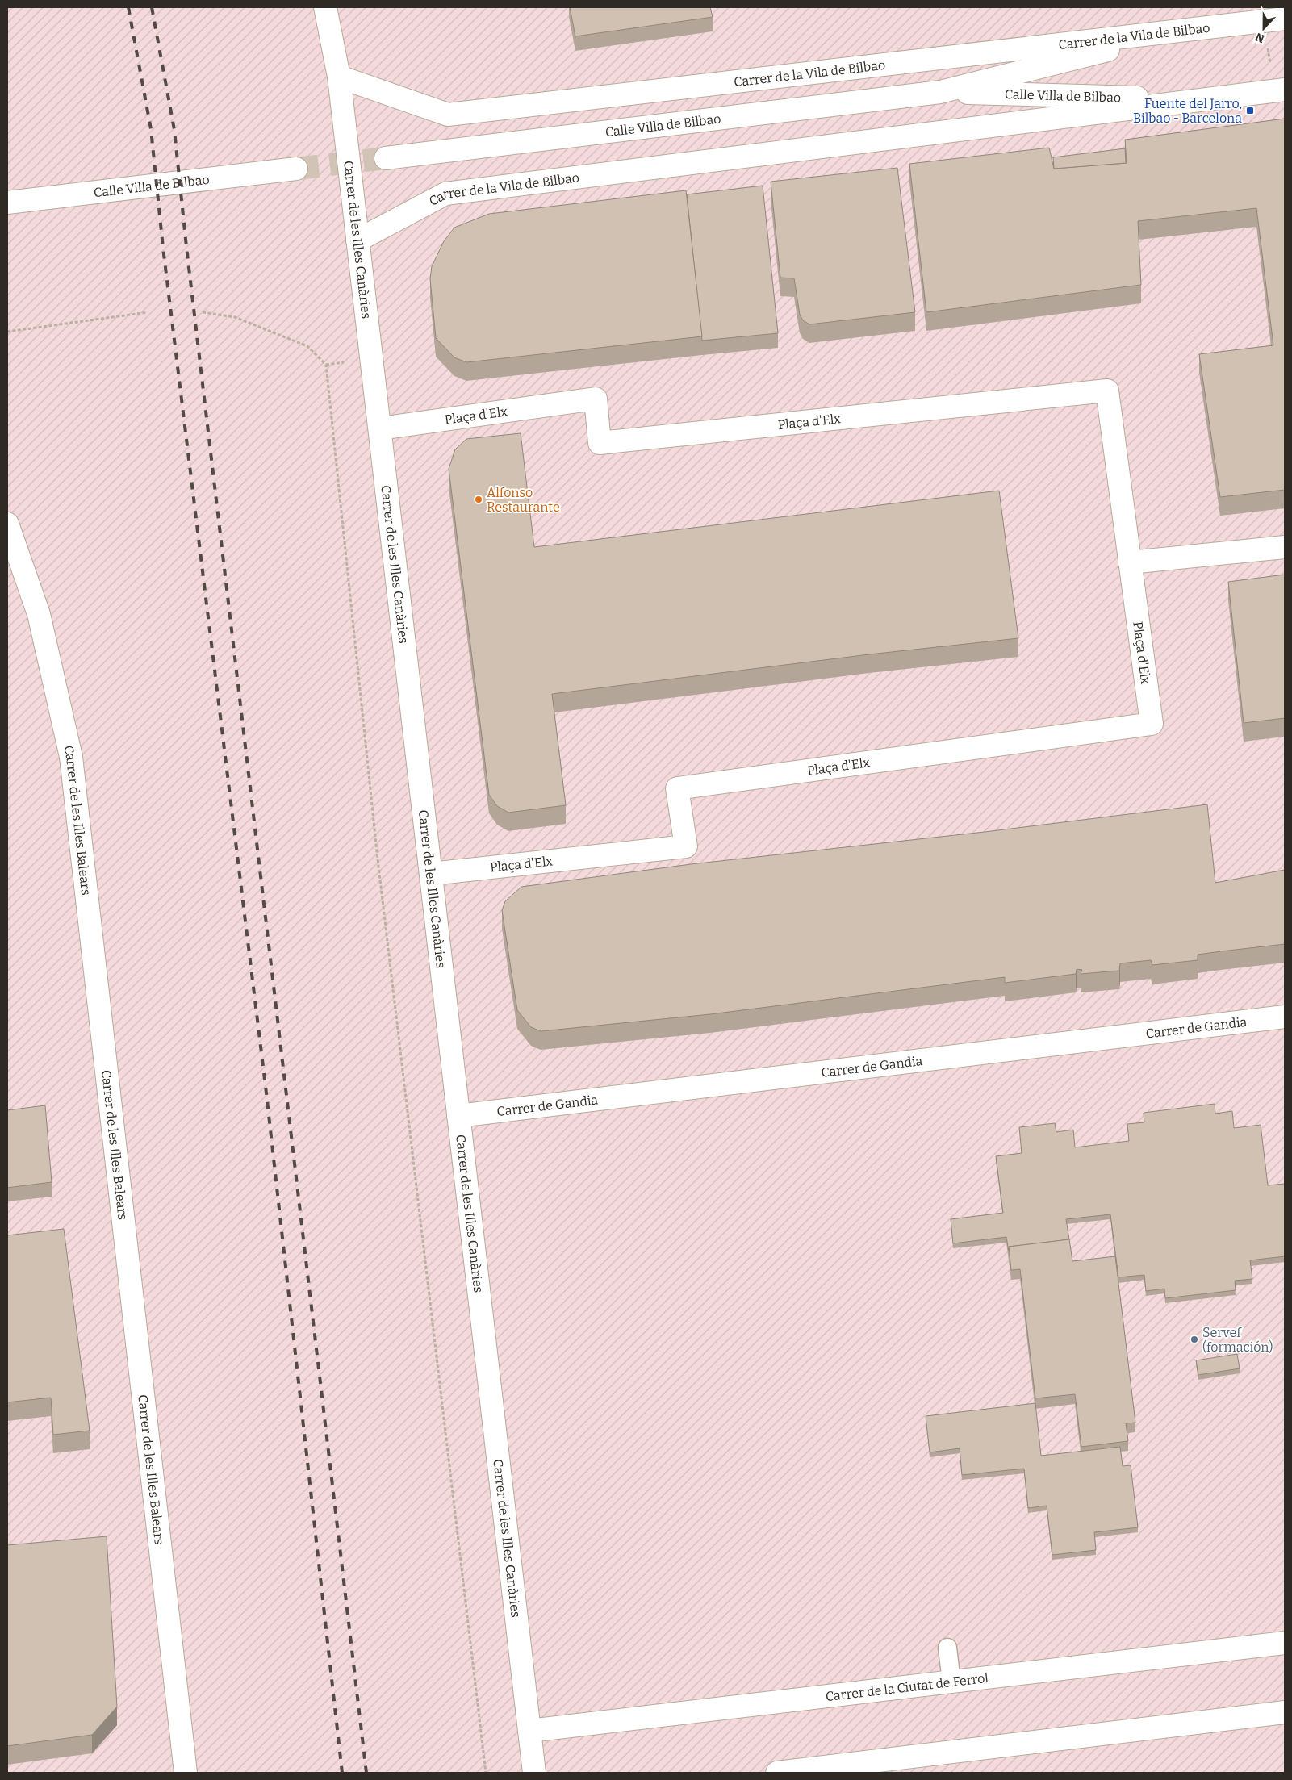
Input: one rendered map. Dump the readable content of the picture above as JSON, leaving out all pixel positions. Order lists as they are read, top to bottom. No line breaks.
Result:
{"streets":{"street":["Carrer de la Vila de Bilbao","Calle Villa de Bilbao","Carrer de les Illes Canàries","Plaça d'Elx","Carrer de les Illes Balears","Carrer de Gandia","Carrer de la Ciutat de Ferrol"]},"crossings":[["Carrer de la Vila de Bilbao","Calle Villa de Bilbao"],["Carrer de la Vila de Bilbao","Carrer de les Illes Canàries"],["Carrer de les Illes Canàries","Plaça d'Elx"],["Carrer de les Illes Canàries","Carrer de Gandia"],["Carrer de les Illes Canàries","Carrer de la Ciutat de Ferrol"]],"places":{"transit":["Fuente del Jarro, Bilbao - Barcelona"],"other":["Alfonso Restaurante","Servef (formación)"]},"north":"bottom"}
